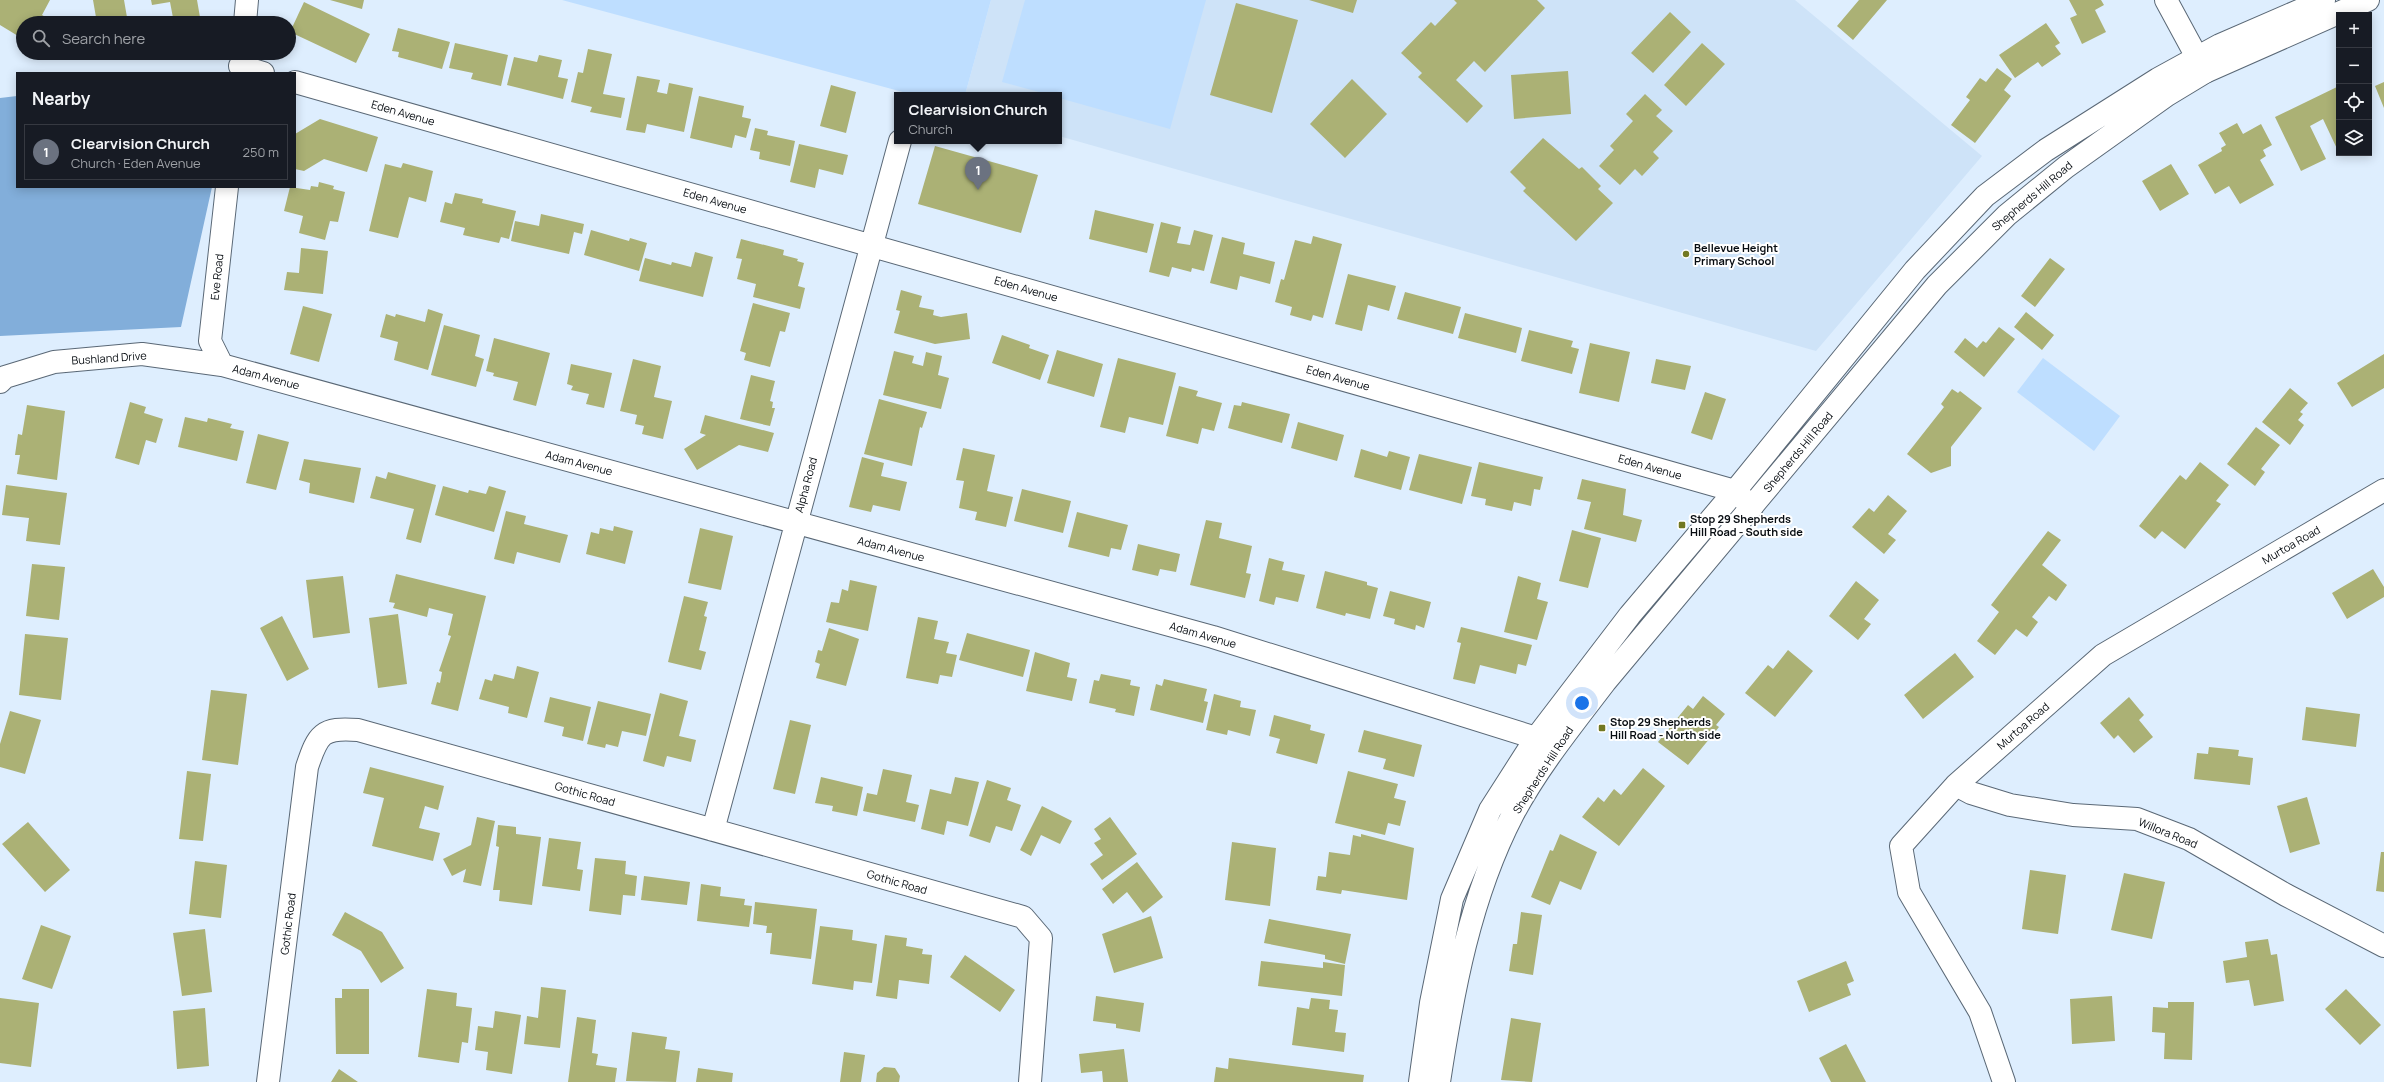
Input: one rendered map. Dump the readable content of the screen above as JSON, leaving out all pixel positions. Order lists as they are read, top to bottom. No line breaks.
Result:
{"streets":{"street":["Eden Avenue","Shepherds Hill Road","Eve Road","Bushland Drive","Adam Avenue","Alpha Road","Murtoa Road","Gothic Road","Willora Road"]},"crossings":[["Eden Avenue","Shepherds Hill Road"],["Eden Avenue","Alpha Road"],["Shepherds Hill Road","Adam Avenue"],["Eve Road","Bushland Drive"],["Eve Road","Adam Avenue"],["Bushland Drive","Adam Avenue"],["Adam Avenue","Alpha Road"],["Alpha Road","Gothic Road"],["Murtoa Road","Willora Road"]],"places":{"other":["Bellevue Height Primary School"],"transit":["Stop 29 Shepherds Hill Road - South side","Stop 29 Shepherds Hill Road - North side"]},"page":{"map_buttons":["+","−"],"search":"Search here","heading":"Nearby","popup":["Clearvision Church","Church"],"list":[{"mark":"1","name":"Clearvision Church","note":"Church · Eden Avenue","value":"250 m"}],"pins":"1"}}
